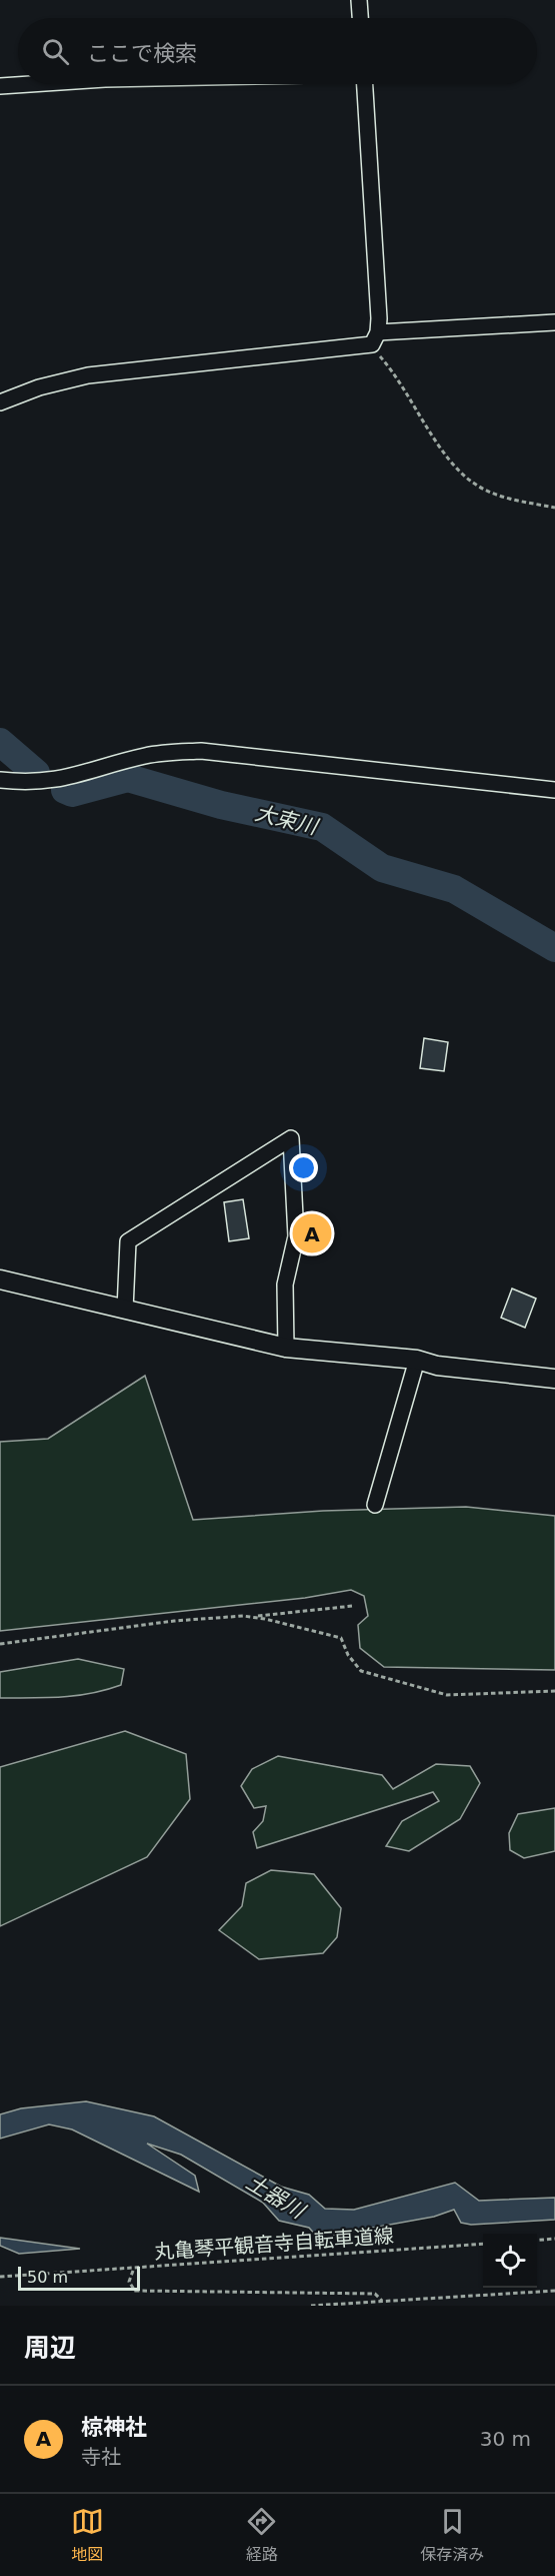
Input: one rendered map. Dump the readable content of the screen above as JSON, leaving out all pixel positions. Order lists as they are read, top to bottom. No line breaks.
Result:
{"streets":{"path":["丸亀琴平観音寺自転車道線"]},"water":["大束川","土器川"],"scale_bar":"50 m","page":{"search":"ここで検索","pins":"A","scale":"50 m","heading":"周辺","list":[{"mark":"A","name":"椋神社","note":"寺社","value":"30 m"}],"nav":["地図","経路","保存済み"]}}
